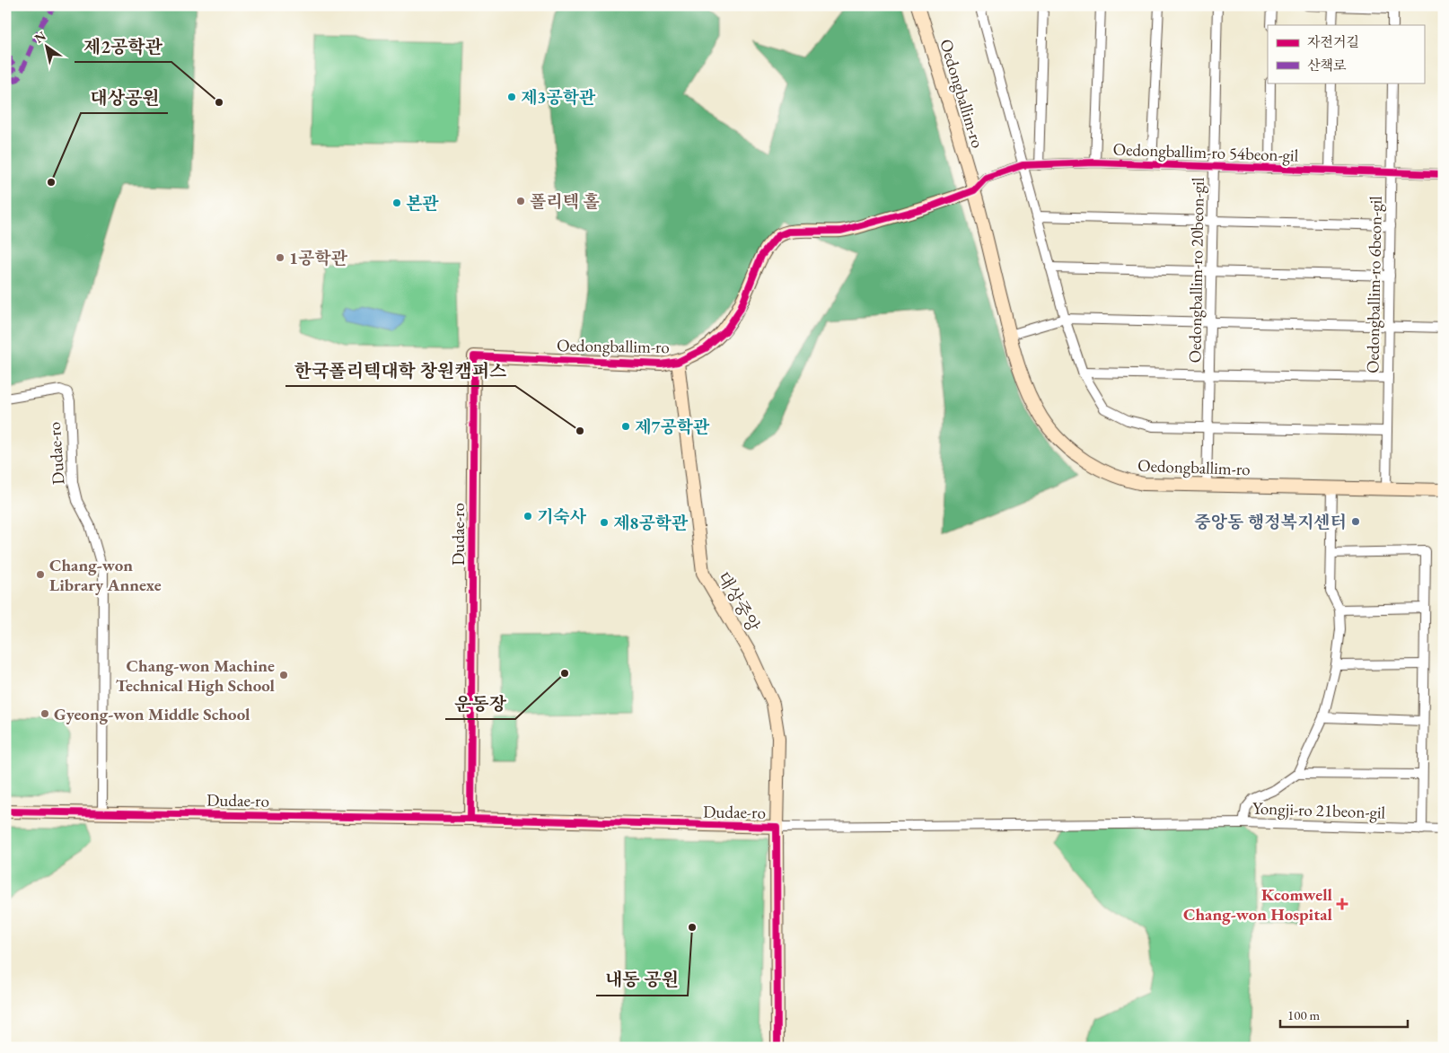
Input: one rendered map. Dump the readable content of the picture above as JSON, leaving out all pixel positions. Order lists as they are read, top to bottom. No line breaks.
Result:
{"streets":{"street":["Oedongballim-ro","Oedongballim-ro 54beon-gil","Oedongballim-ro 20beon-gil","Oedongballim-ro 6beon-gil","Dudae-ro","대상중앙","Yongji-ro 21beon-gil"]},"crossings":[["Oedongballim-ro","Oedongballim-ro 54beon-gil"],["Oedongballim-ro","Oedongballim-ro 20beon-gil"],["Oedongballim-ro","Oedongballim-ro 6beon-gil"],["Oedongballim-ro","Dudae-ro"],["Oedongballim-ro","대상중앙"],["Oedongballim-ro","Yongji-ro 21beon-gil"],["Oedongballim-ro 54beon-gil","Oedongballim-ro 20beon-gil"],["Oedongballim-ro 54beon-gil","Oedongballim-ro 6beon-gil"],["Dudae-ro","대상중앙"]],"places":{"other":["제3공학관","제2공학관","대상공원","폴리텍 홀","본관","1공학관","제7공학관","한국폴리텍대학 창원캠퍼스","기숙사","중앙동 행정복지센터","제8공학관","Chang-won Library Annexe","운동장","Chang-won Machine Technical High School","Gyeong-won Middle School","내동 공원"],"health":["Kcomwell Chang-won Hospital"]},"legend":["자전거길","산책로"],"scale_bar":"100 m","north":"top left"}
